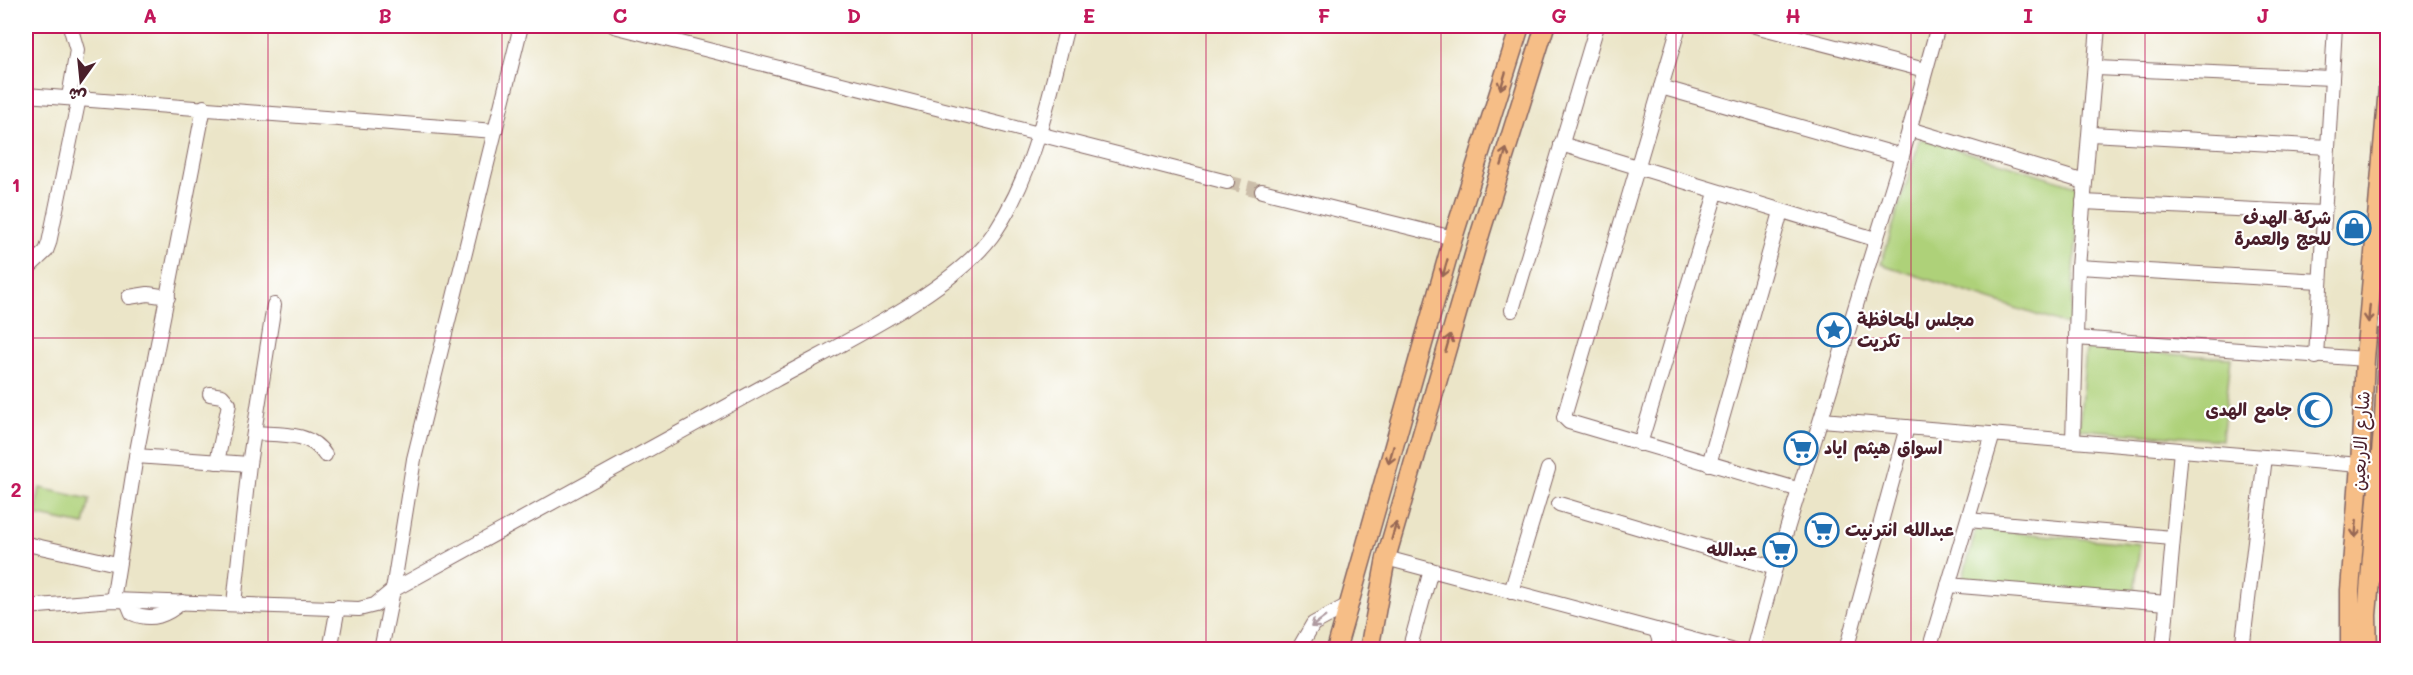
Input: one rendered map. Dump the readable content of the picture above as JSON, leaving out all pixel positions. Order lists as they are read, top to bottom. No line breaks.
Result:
{"streets":{"main road":["شارع الاربعين"]},"places":{"shop":["شركة الهدف للحج والعمرة"],"place":["مجلس المحافظة تكريت"],"mosque":["جامع الهدى"],"supermarket":["اسواق هيثم اياد","عبدالله انترنيت","عبدالله"]},"north":"bottom","grid":{"columns":["A","B","C","D","E","F","G","H","I","J"],"rows":["1","2"]}}
